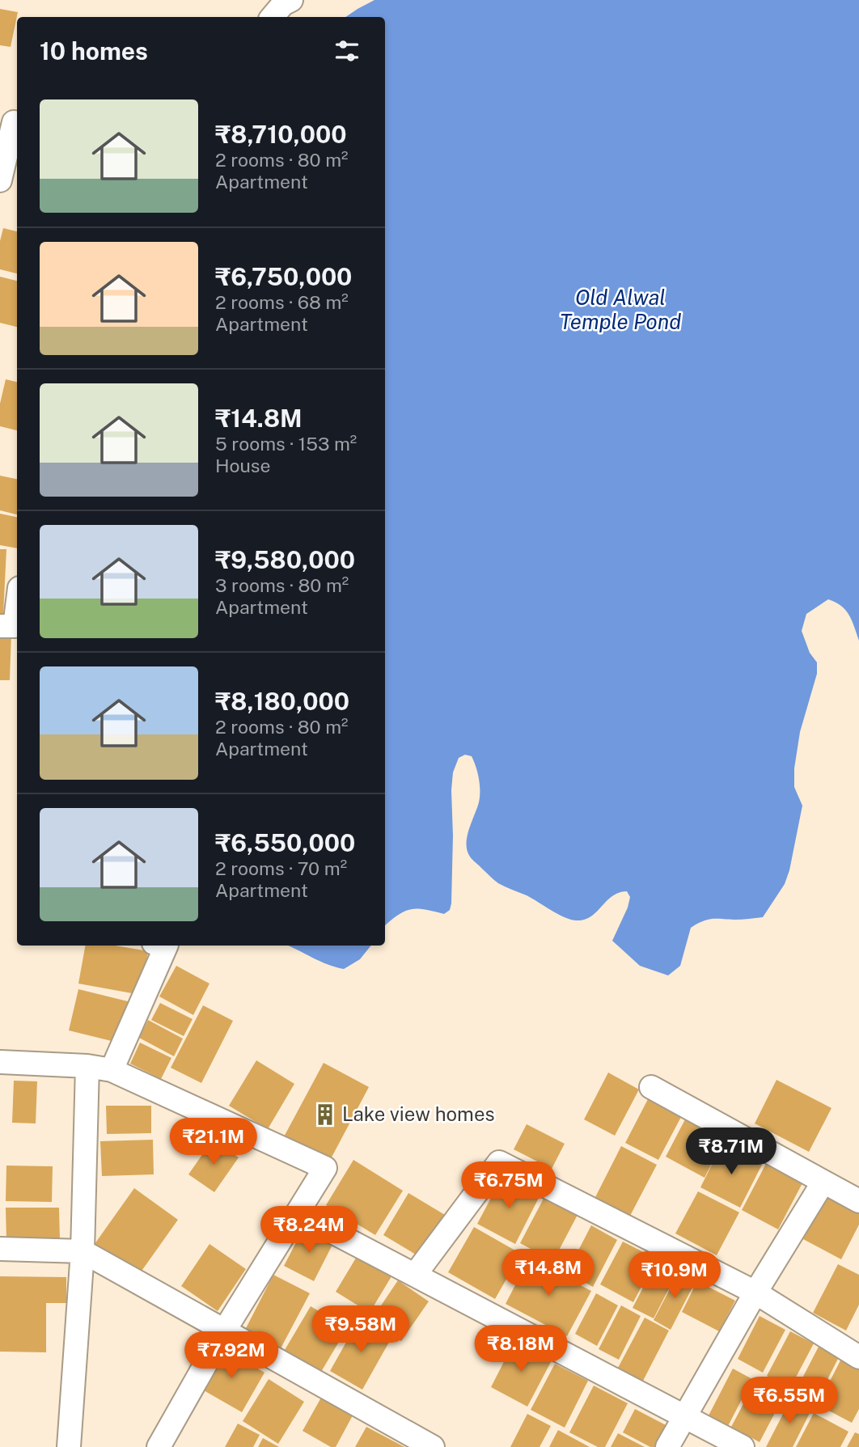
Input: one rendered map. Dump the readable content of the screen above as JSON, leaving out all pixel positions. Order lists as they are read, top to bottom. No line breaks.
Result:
{"water":["Old Alwal Temple Pond"],"places":{"building":["Lake view homes"]},"page":{"heading":"10 homes","list":[{"name":"₹8,710,000","note":"2 rooms · 80 m² · Apartment"},{"name":"₹6,750,000","note":"2 rooms · 68 m² · Apartment"},{"name":"₹14.8M","note":"5 rooms · 153 m² · House"},{"name":"₹9,580,000","note":"3 rooms · 80 m² · Apartment"},{"name":"₹8,180,000","note":"2 rooms · 80 m² · Apartment"},{"name":"₹6,550,000","note":"2 rooms · 70 m² · Apartment"}],"price":["₹21.1M","₹8.71M","₹6.75M","₹8.24M","₹14.8M","₹10.9M","₹9.58M","₹8.18M","₹7.92M","₹6.55M"]}}
